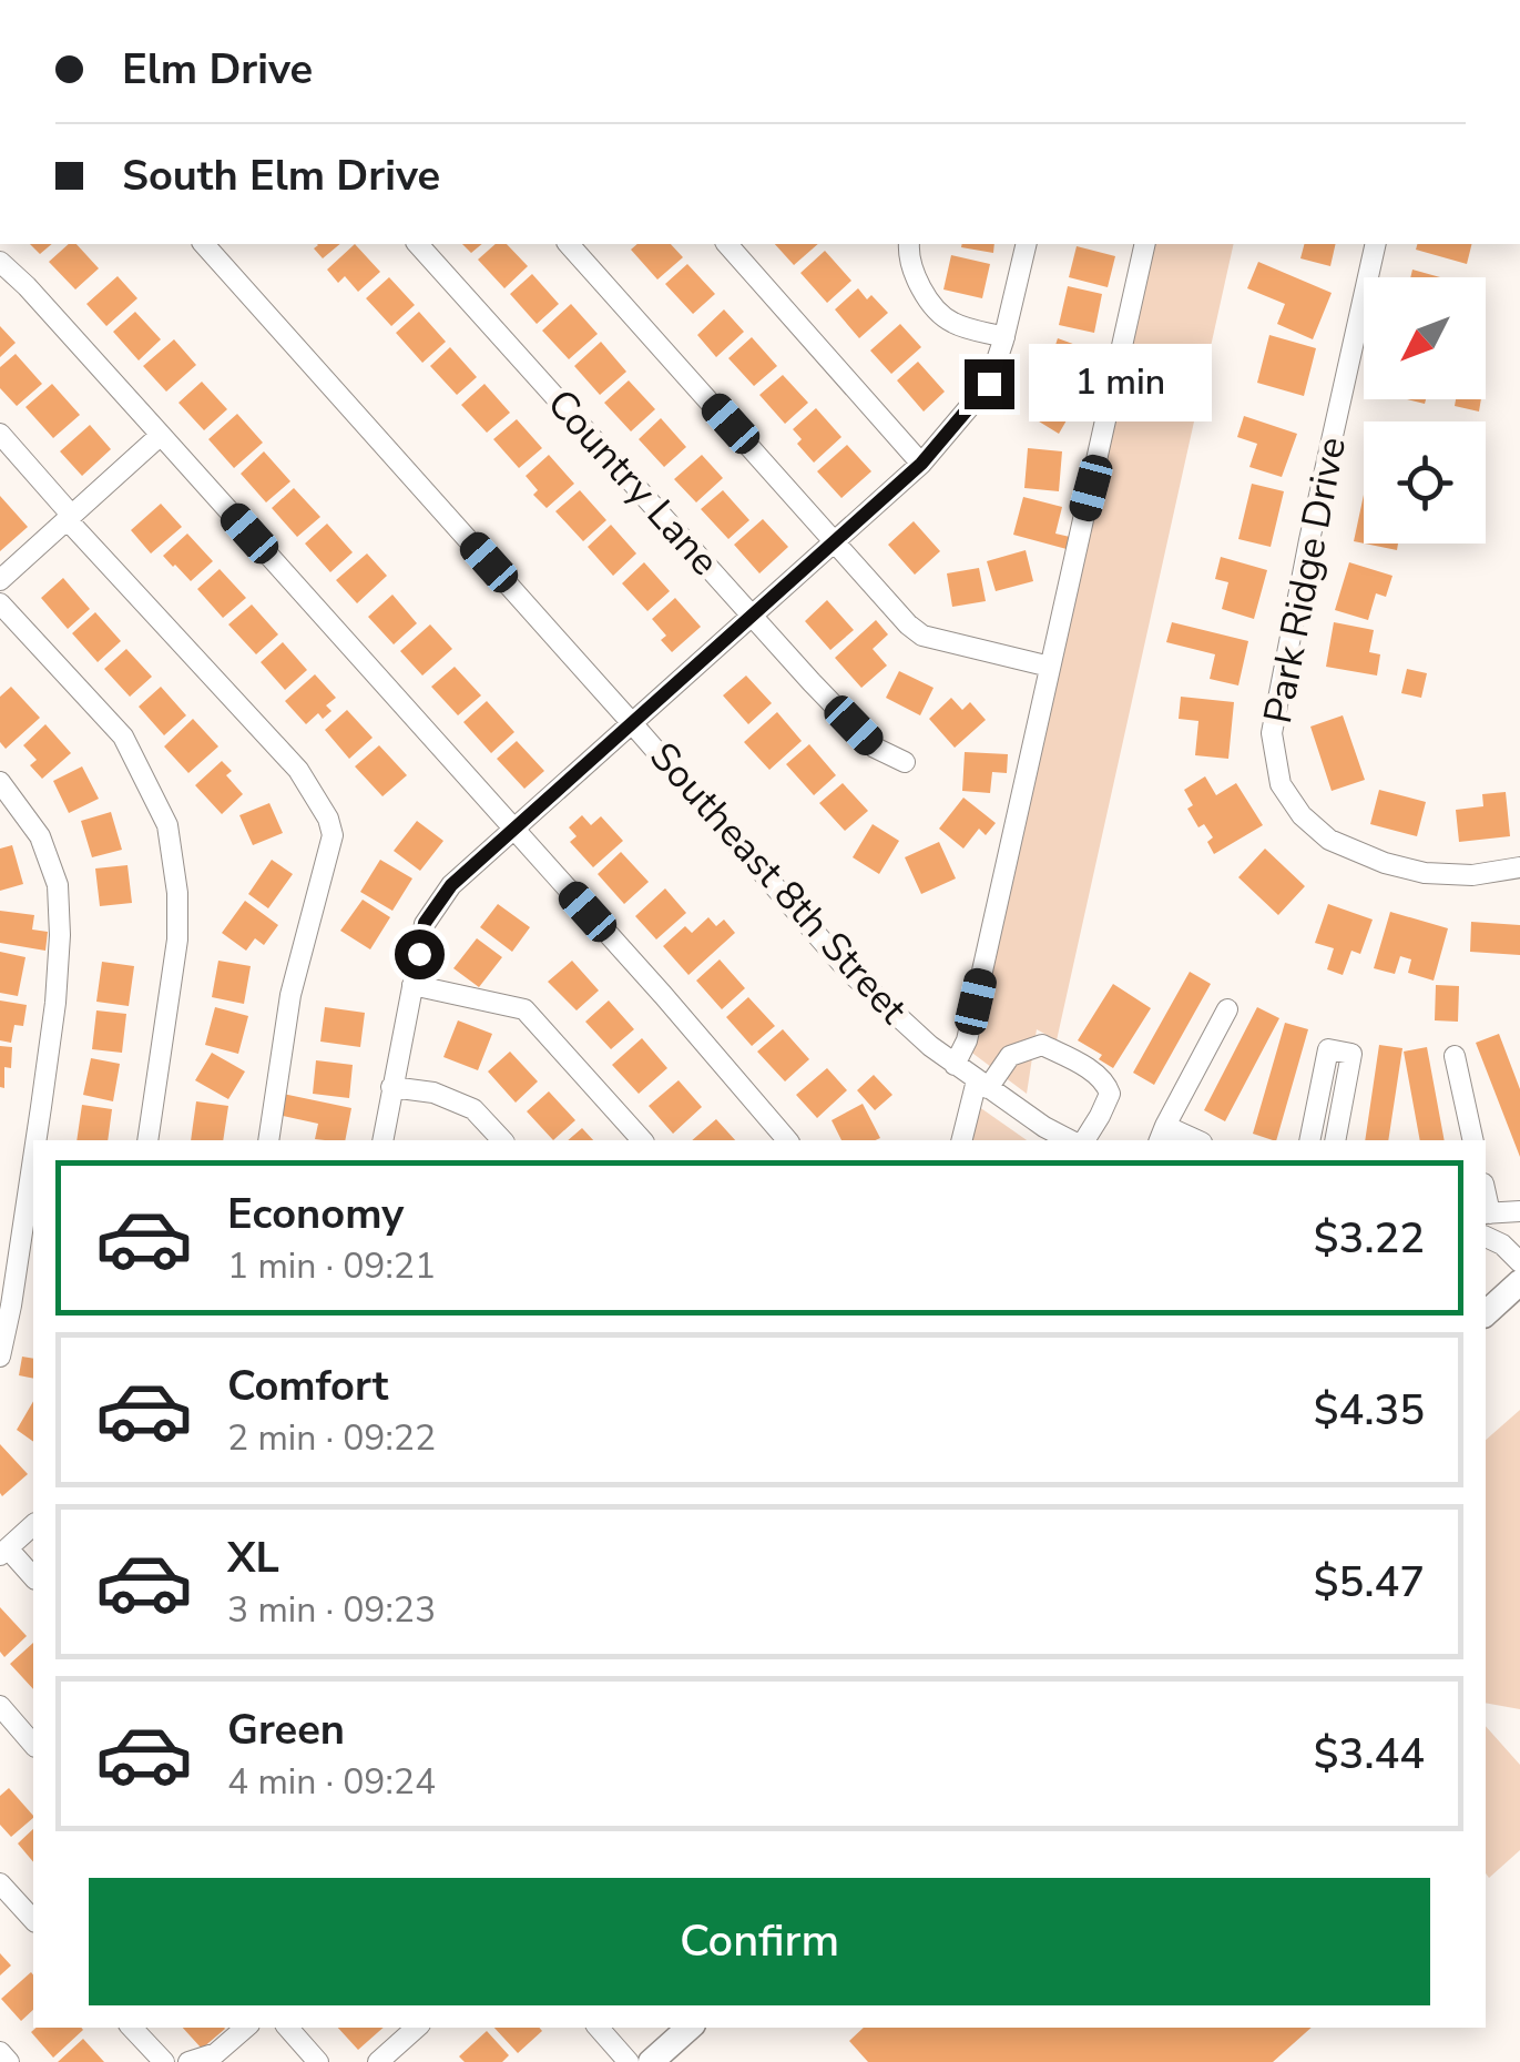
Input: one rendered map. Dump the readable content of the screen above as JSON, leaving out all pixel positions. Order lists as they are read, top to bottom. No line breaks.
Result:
{"streets":{"street":["Country Lane","Park Ridge Drive","Southeast 8th Street"]},"north":"bottom left","page":{"banner":["Elm Drive","South Elm Drive"],"bubble":"1 min","list":[{"name":"Economy","note":"1 min · 09:21","value":"$3.22"},{"name":"Comfort","note":"2 min · 09:22","value":"$4.35"},{"name":"XL","note":"3 min · 09:23","value":"$5.47"},{"name":"Green","note":"4 min · 09:24","value":"$3.44"}],"buttons":"Confirm"}}
